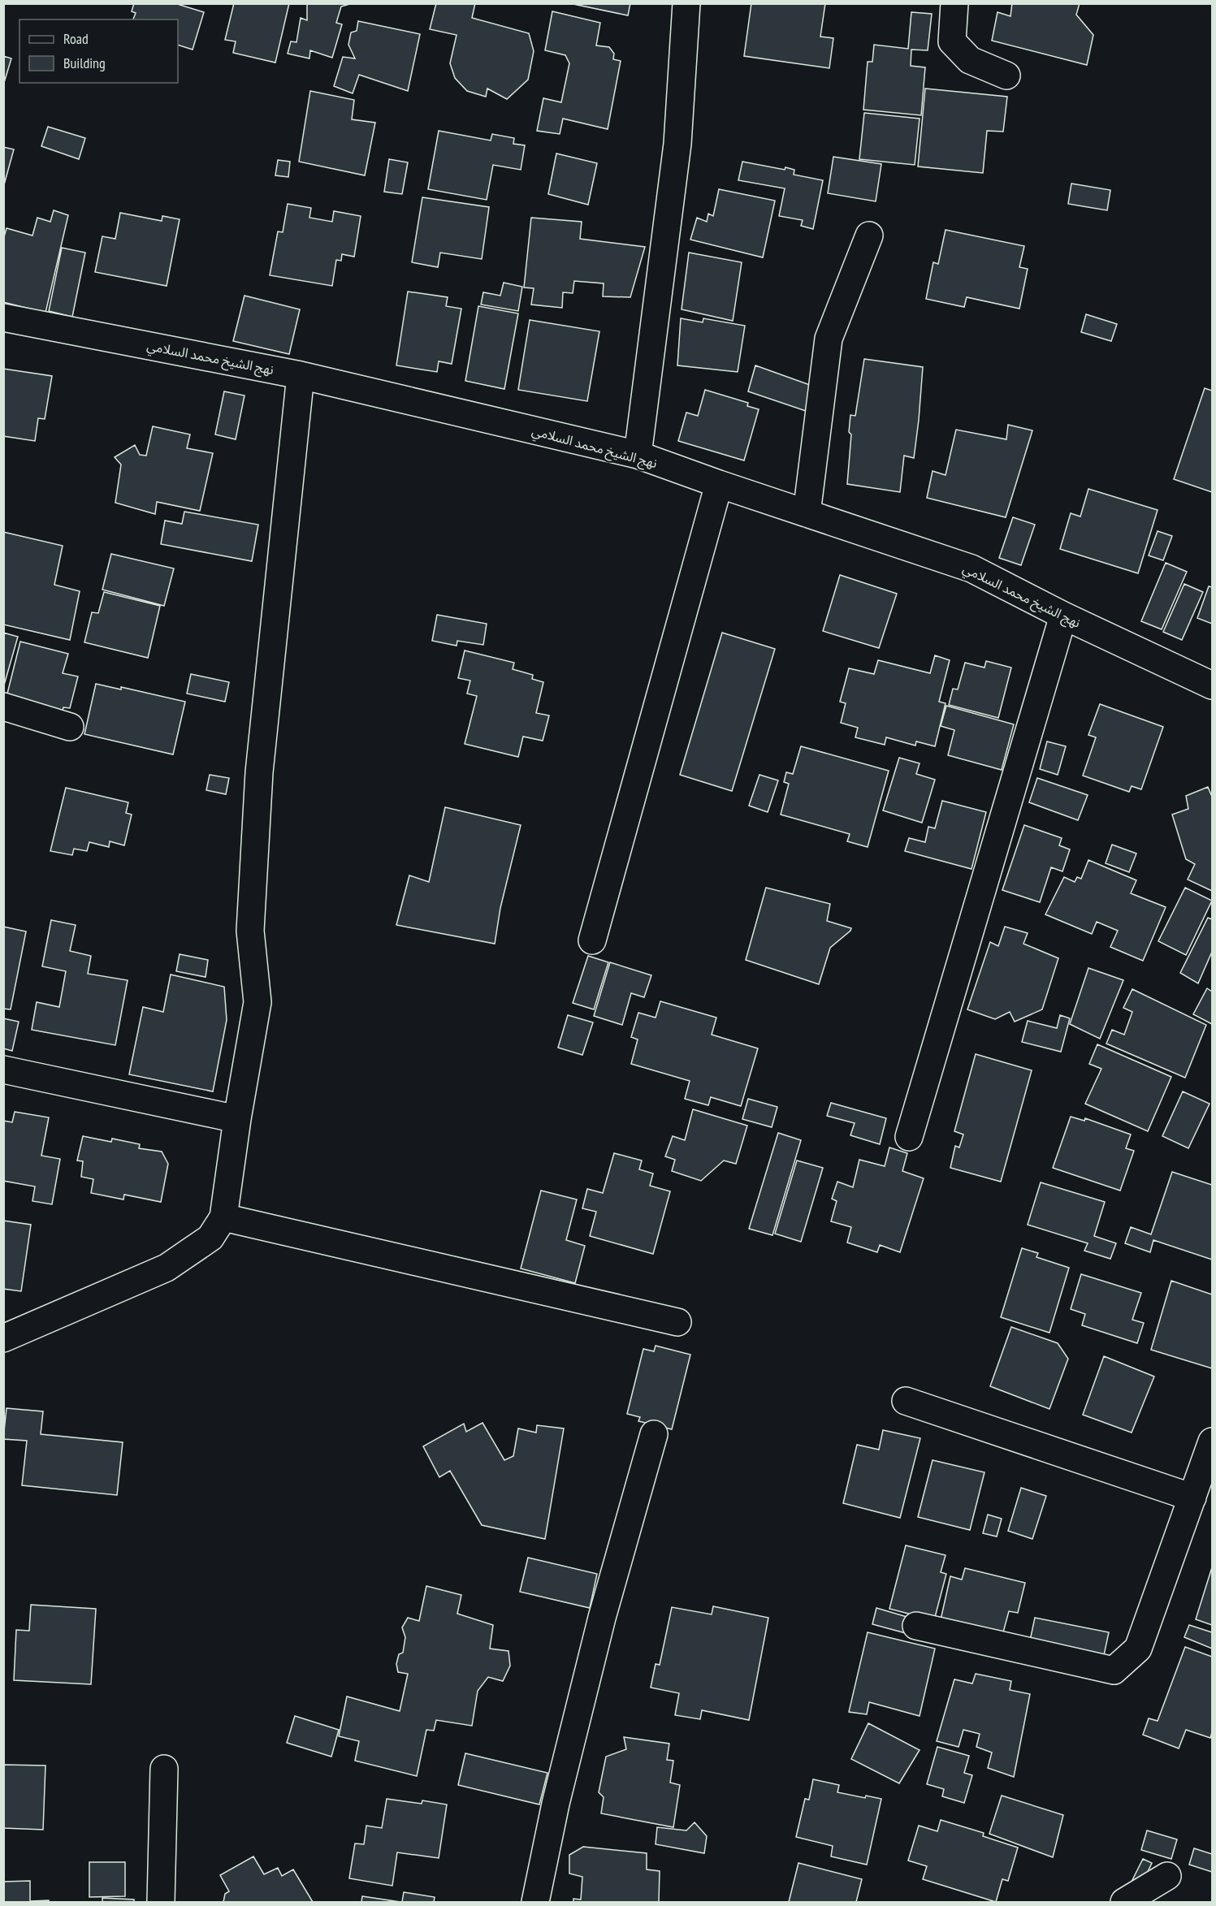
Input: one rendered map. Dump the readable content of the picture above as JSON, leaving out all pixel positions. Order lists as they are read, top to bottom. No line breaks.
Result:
{"streets":{"street":["نهج الشيخ محمد السلامي"]},"legend":["Road","Building"]}
